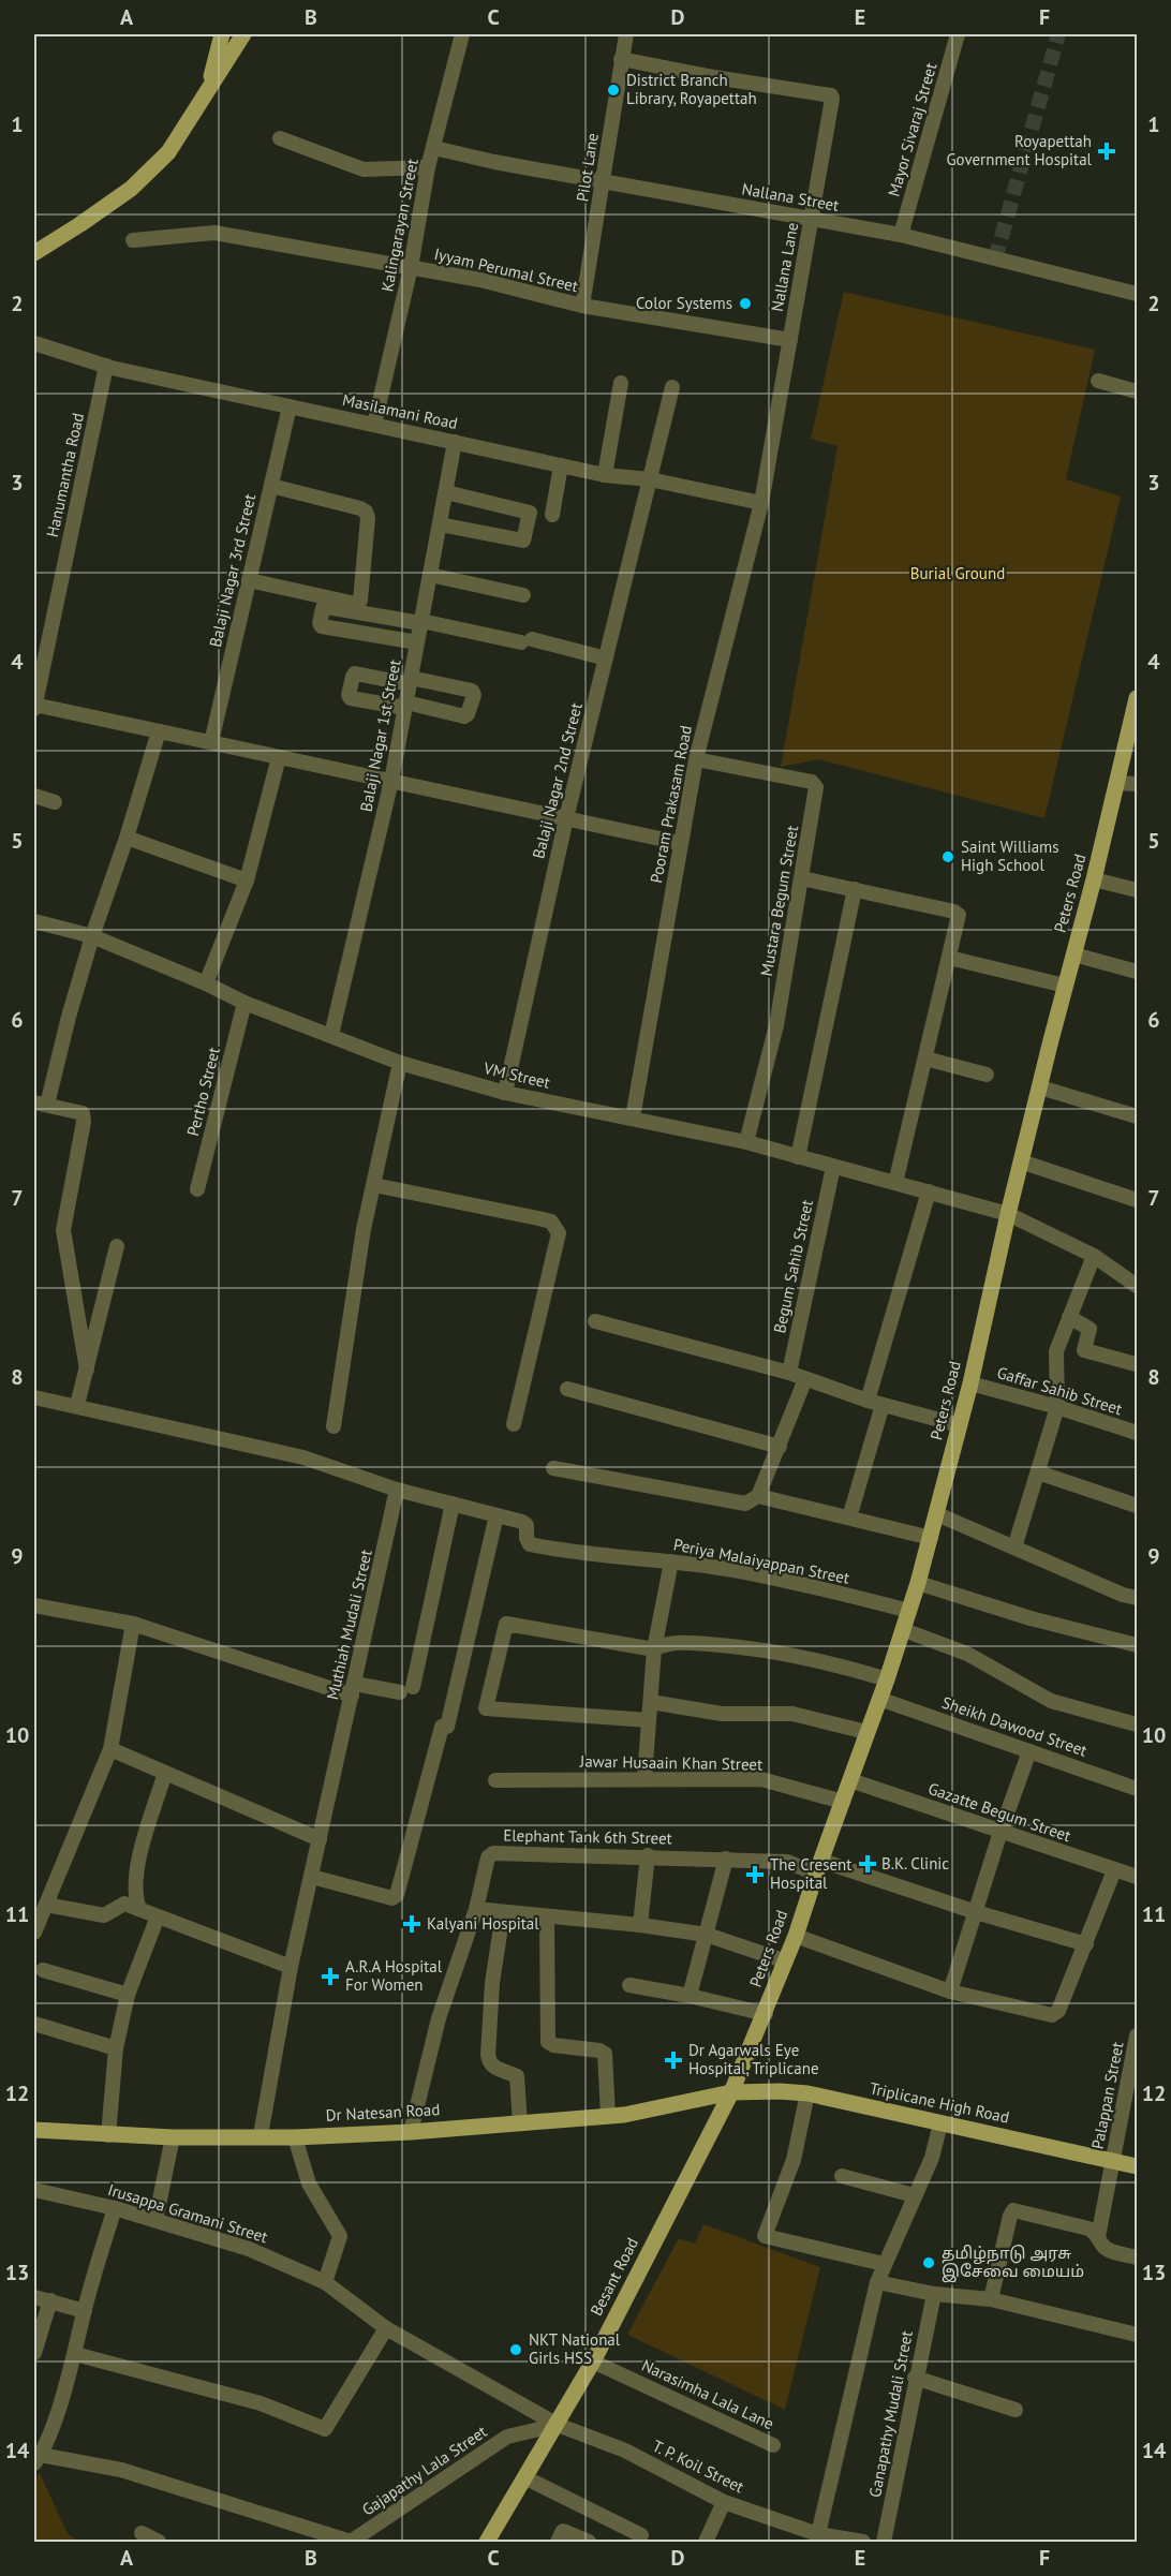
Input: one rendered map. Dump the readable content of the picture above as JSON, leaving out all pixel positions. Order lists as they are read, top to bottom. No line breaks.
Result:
{"streets":{"main road":["Peters Road","Triplicane High Road","Dr Natesan Road","Besant Road"],"street":["Mayor Sivaraj Street","Pilot Lane","Nallana Street","Kalingarayan Street","Nallana Lane","Iyyam Perumal Street","Masilamani Road","Hanumantha Road","Balaji Nagar 3rd Street","Balaji Nagar 1st Street","Balaji Nagar 2nd Street","Pooram Prakasam Road","Mustara Begum Street","VM Street","Pertho Street","Begum Sahib Street","Gaffar Sahib Street","Periya Malaiyappan Street","Muthiah Mudali Street","Sheikh Dawood Street","Jawar Husaain Khan Street","Gazatte Begum Street","Elephant Tank 6th Street","Palappan Street","Irusappa Gramani Street","Narasimha Lala Lane","Ganapathy Mudali Street","T. P. Koil Street","Gajapathy Lala Street"]},"crossings":[["Mayor Sivaraj Street","Nallana Street"],["Pilot Lane","Nallana Street"],["Pilot Lane","Nallana Lane"],["Pilot Lane","Iyyam Perumal Street"],["Nallana Street","Kalingarayan Street"],["Nallana Street","Nallana Lane"],["Kalingarayan Street","Iyyam Perumal Street"],["Kalingarayan Street","Masilamani Road"],["Nallana Lane","Iyyam Perumal Street"],["Nallana Lane","Masilamani Road"],["Nallana Lane","Pooram Prakasam Road"],["Masilamani Road","Hanumantha Road"],["Masilamani Road","Balaji Nagar 3rd Street"],["Masilamani Road","Balaji Nagar 1st Street"],["Masilamani Road","Balaji Nagar 2nd Street"],["Masilamani Road","Pooram Prakasam Road"],["Balaji Nagar 1st Street","VM Street"],["Balaji Nagar 2nd Street","VM Street"],["Pooram Prakasam Road","Mustara Begum Street"],["Pooram Prakasam Road","VM Street"],["Peters Road","VM Street"],["Peters Road","Gaffar Sahib Street"],["Peters Road","Periya Malaiyappan Street"],["Peters Road","Sheikh Dawood Street"],["Peters Road","Jawar Husaain Khan Street"],["Peters Road","Gazatte Begum Street"],["Peters Road","Elephant Tank 6th Street"],["Peters Road","Triplicane High Road"],["Peters Road","Dr Natesan Road"],["Peters Road","Besant Road"],["Mustara Begum Street","VM Street"],["VM Street","Pertho Street"],["VM Street","Begum Sahib Street"],["Muthiah Mudali Street","Dr Natesan Road"],["Elephant Tank 6th Street","Dr Natesan Road"],["Palappan Street","Triplicane High Road"],["Triplicane High Road","Dr Natesan Road"],["Triplicane High Road","Besant Road"],["Dr Natesan Road","Besant Road"],["Irusappa Gramani Street","Besant Road"],["Irusappa Gramani Street","T. P. Koil Street"],["Irusappa Gramani Street","Gajapathy Lala Street"],["Besant Road","Narasimha Lala Lane"],["Besant Road","T. P. Koil Street"],["Besant Road","Gajapathy Lala Street"],["T. P. Koil Street","Gajapathy Lala Street"]],"parks":["Burial Ground"],"places":{"other":["District Branch Library, Royapettah","Color Systems","Saint Williams High School","தமிழ்நாடு அரசு இசேவை மையம்","NKT National Girls HSS"],"health":["Royapettah Government Hospital","B.K. Clinic","The Cresent Hospital","Kalyani Hospital","A.R.A Hospital For Women","Dr Agarwals Eye Hospital, Triplicane"]},"grid":{"columns":["A","B","C","D","E","F"],"rows":["1","2","3","4","5","6","7","8","9","10","11","12","13","14"]}}
